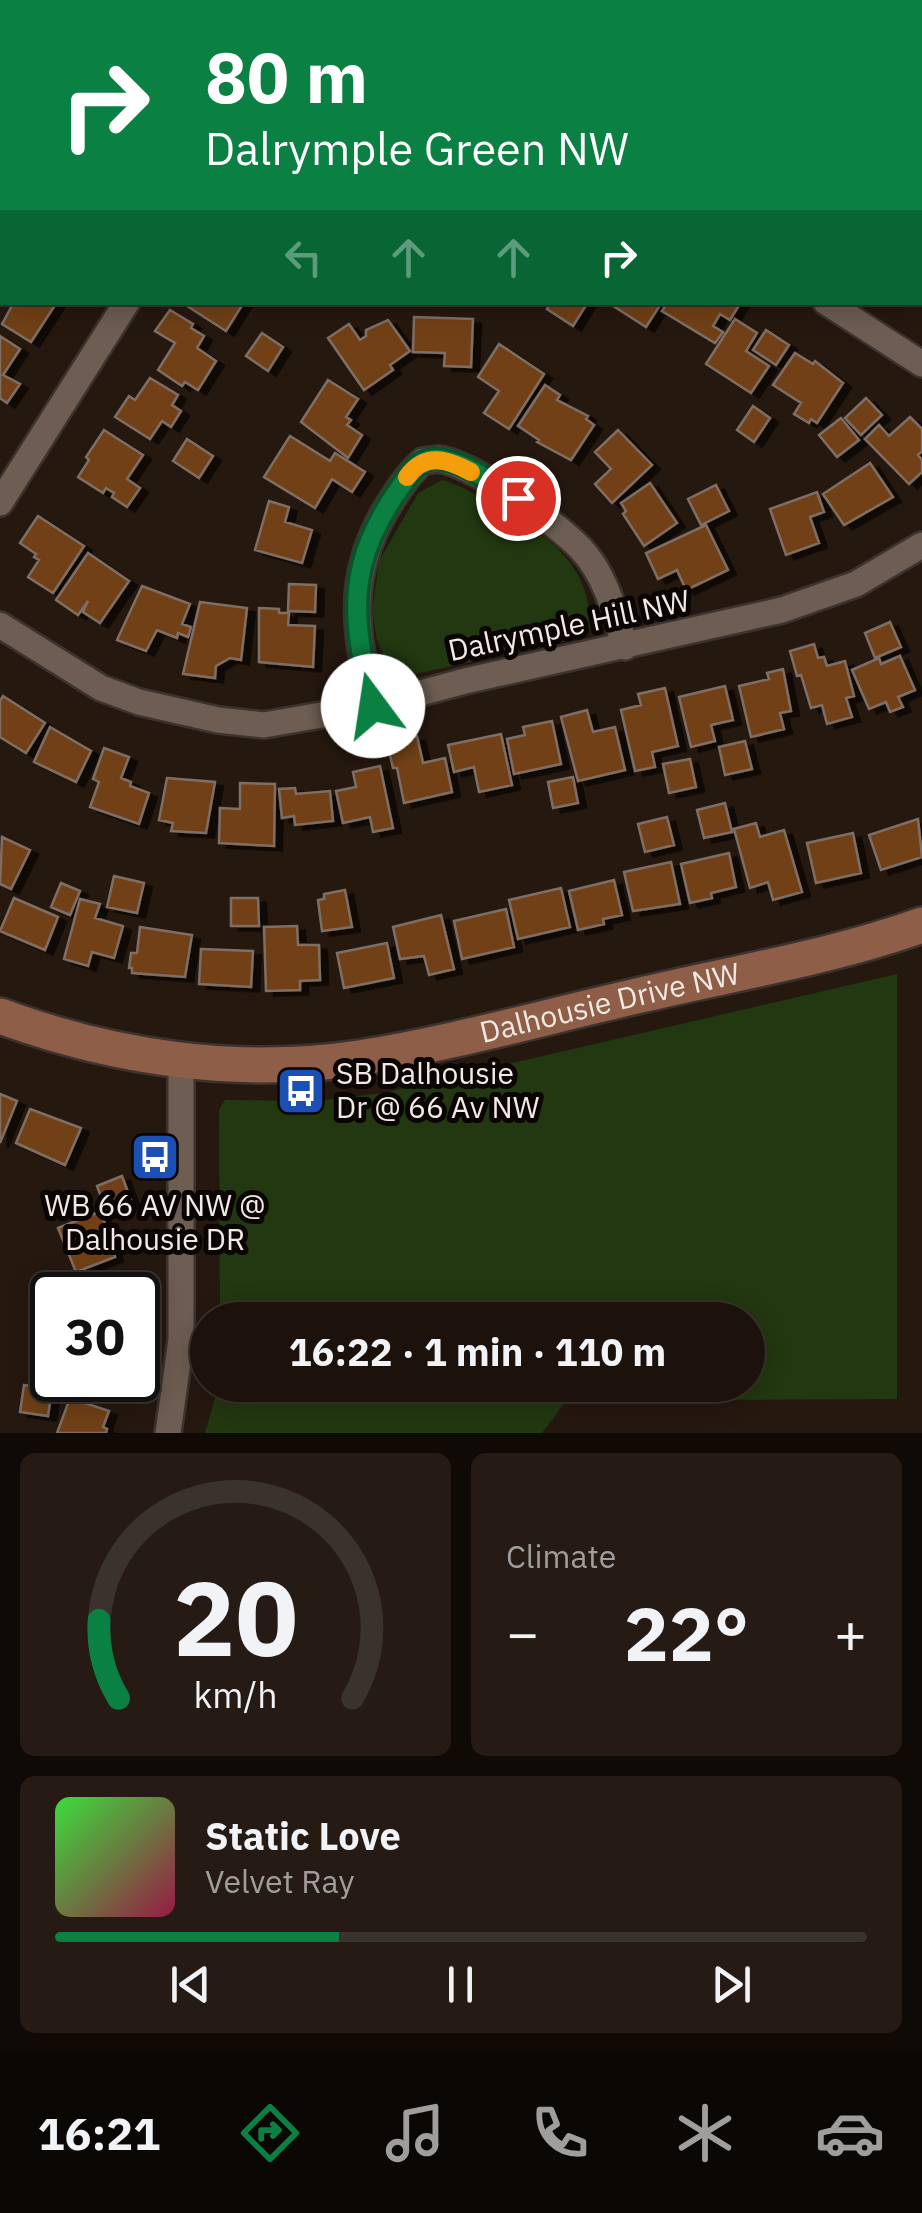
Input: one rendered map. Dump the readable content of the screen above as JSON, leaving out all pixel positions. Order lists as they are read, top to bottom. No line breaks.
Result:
{"streets":{"street":["Dalrymple Hill NW","Dalhousie Drive NW"]},"places":{"bus stop":["SB Dalhousie Dr @ 66 Av NW","WB 66 AV NW @ Dalhousie DR"]},"page":{"turn":["80 m","Dalrymple Green NW"],"limit":"30","trip":"16:22 · 1 min · 110 m","tile":"Climate","heat":["−","22°","+"],"song":["Static Love","Velvet Ray"],"tabs":"16:21","gauge":["20","km/h"]}}
